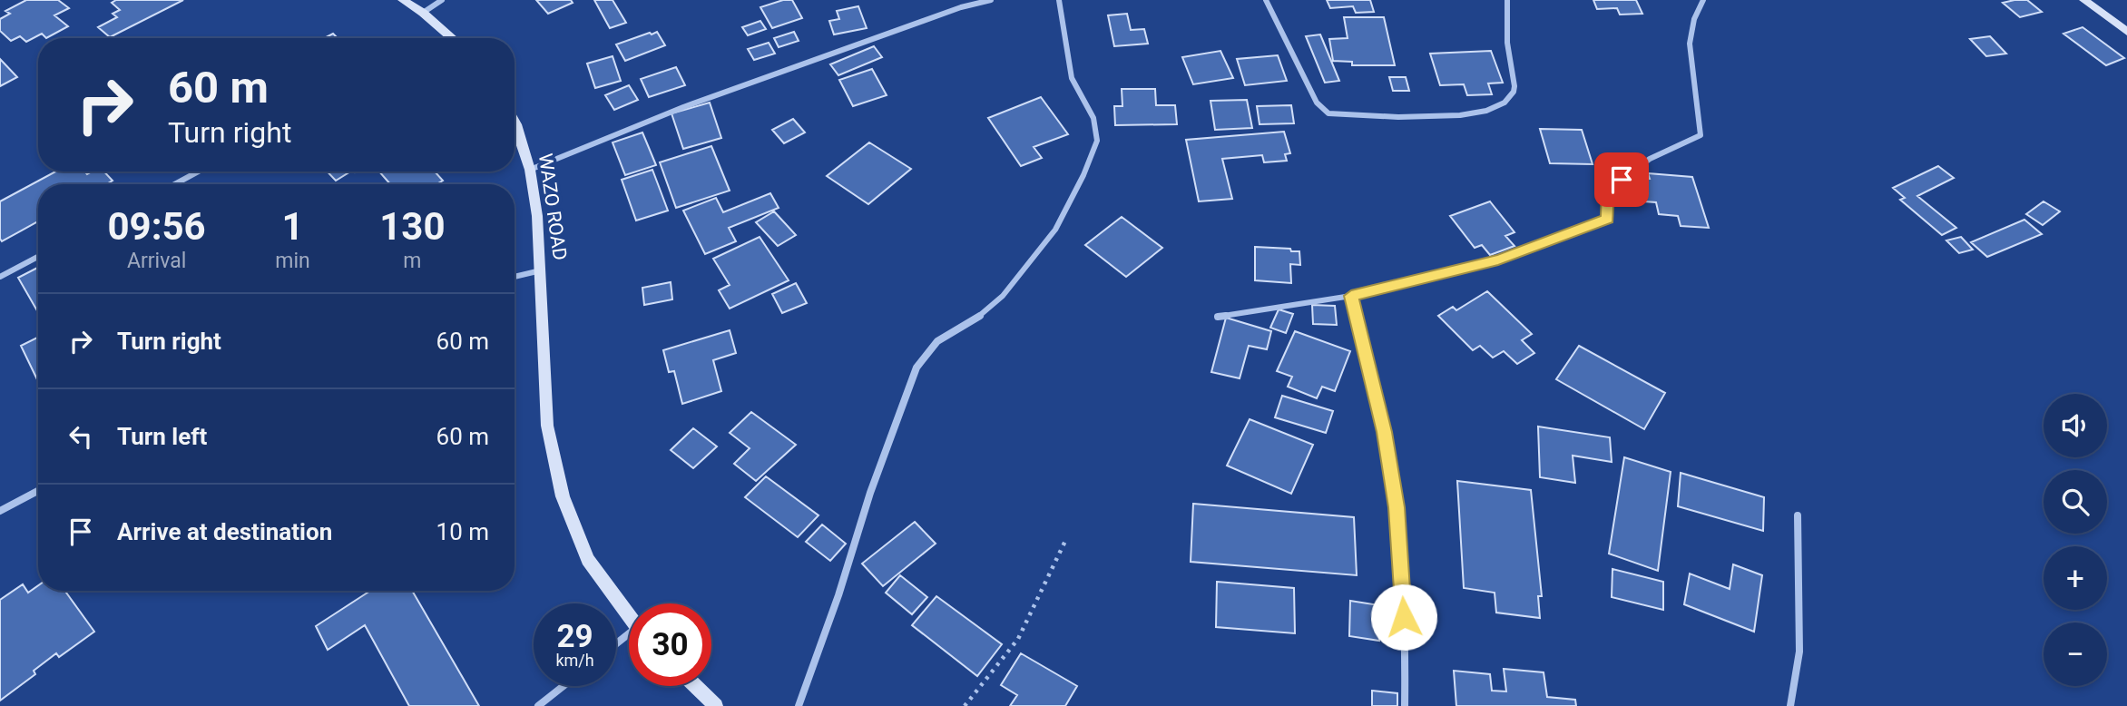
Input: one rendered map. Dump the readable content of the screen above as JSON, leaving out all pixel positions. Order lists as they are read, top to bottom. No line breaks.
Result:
{"streets":{"main road":["WAZO ROAD"]},"page":{"turn":["60 m","Turn right"],"eta":["09:56","Arrival","1","min","130","m"],"list":[{"name":"Turn right","value":"60 m"},{"name":"Turn left","value":"60 m"},{"name":"Arrive at destination","value":"10 m"}],"map_buttons":["+","−"],"speed":"29 km/h","limit":"30"}}
